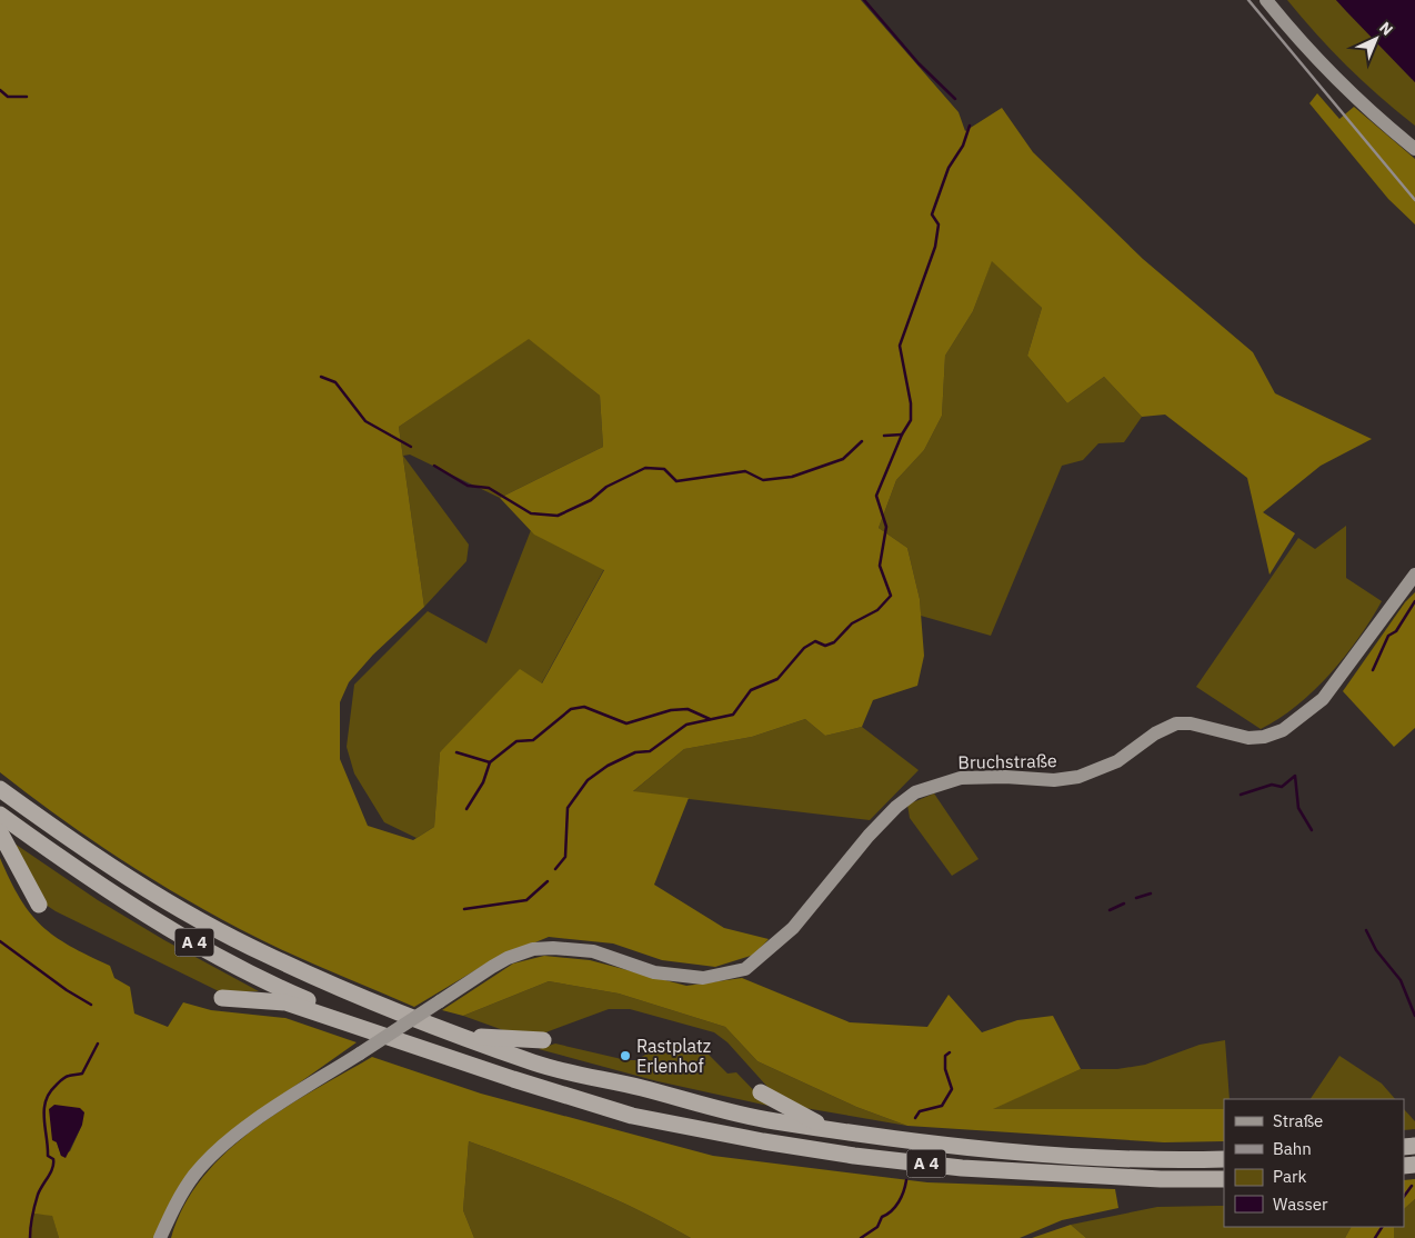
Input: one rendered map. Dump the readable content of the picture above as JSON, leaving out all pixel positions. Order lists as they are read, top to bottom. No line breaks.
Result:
{"streets":{"highway":["A 4"],"main road":["Bruchstraße"]},"places":["Rastplatz Erlenhof"],"legend":["Straße","Bahn","Park","Wasser"],"north":"top right"}
